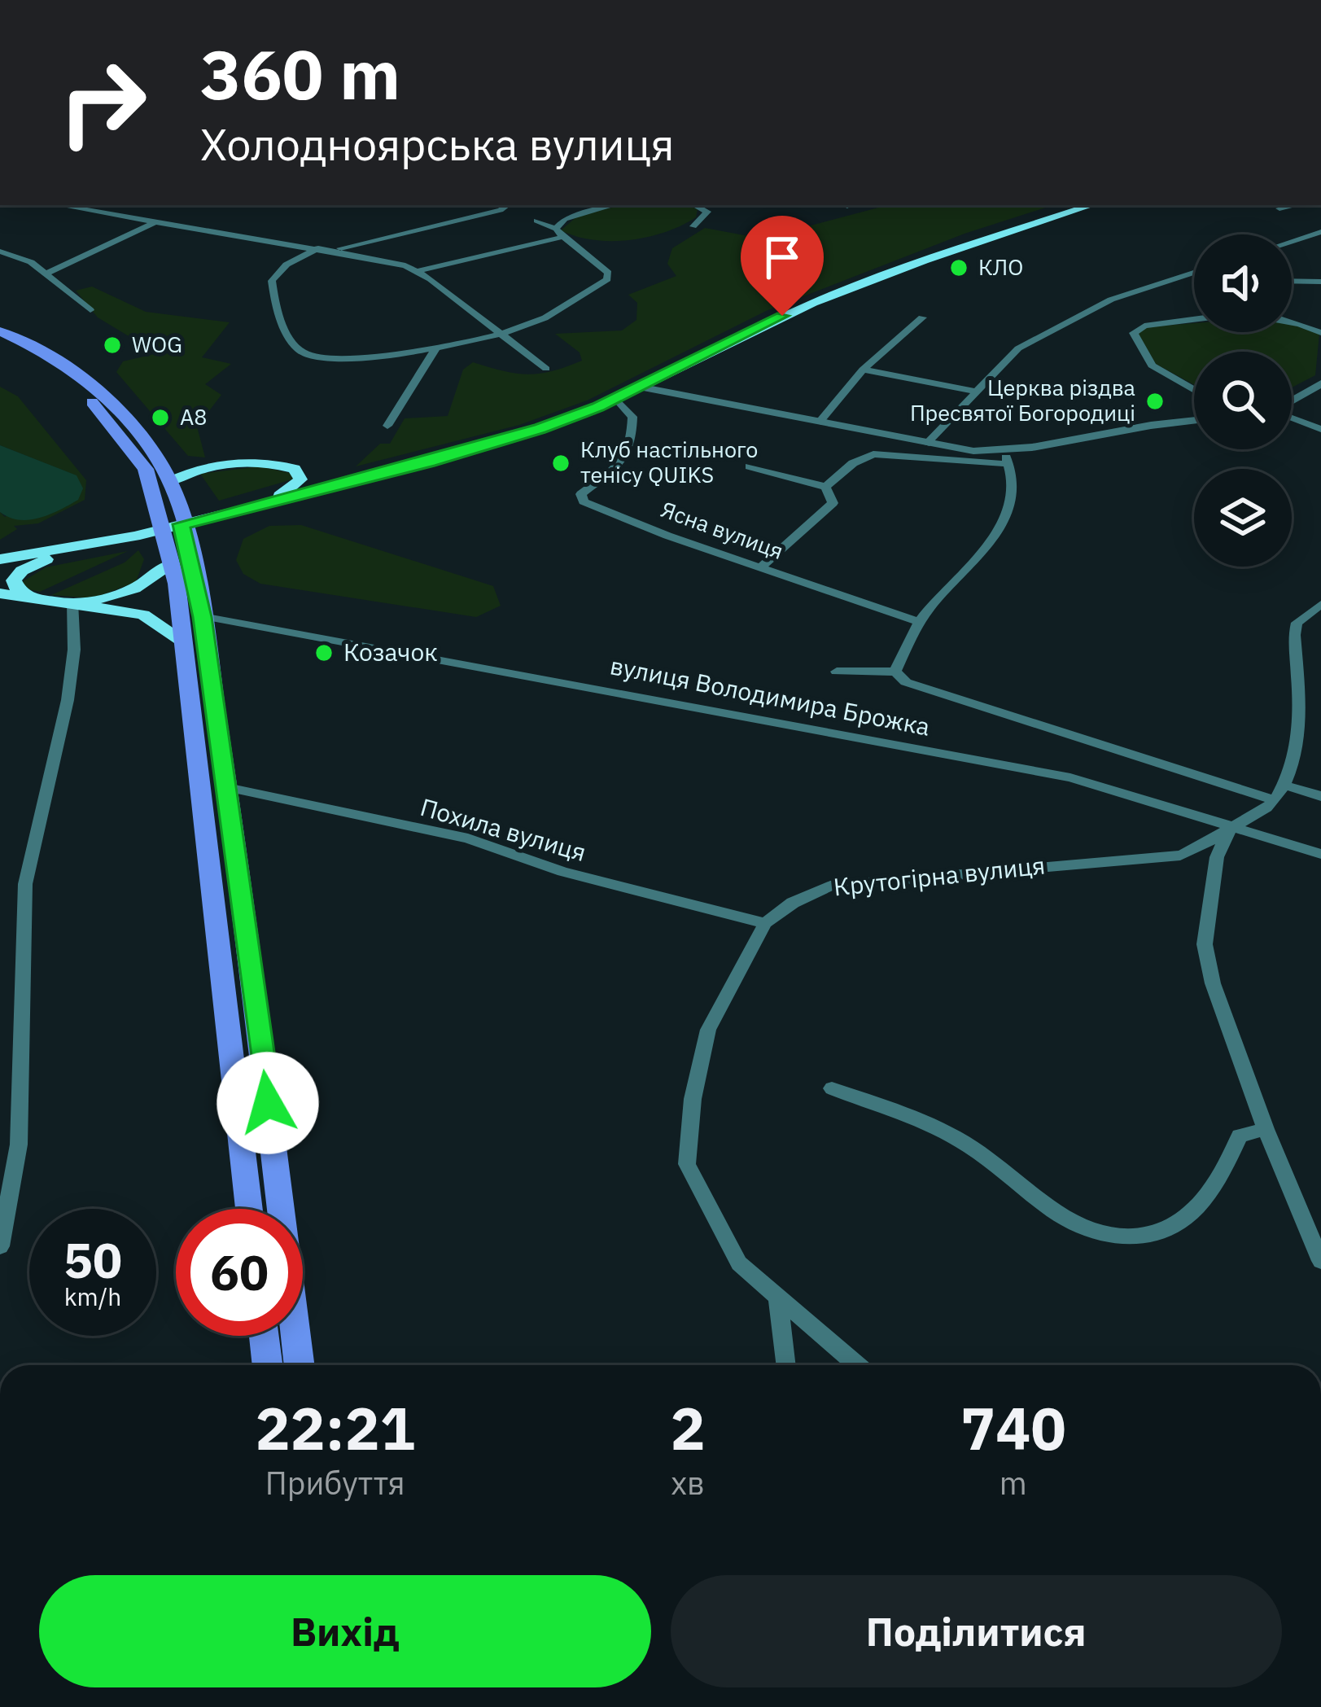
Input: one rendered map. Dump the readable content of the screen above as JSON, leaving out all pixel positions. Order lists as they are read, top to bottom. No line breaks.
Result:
{"streets":{"street":["Ясна вулиця","вулиця Володимира Брожка","Похила вулиця","Крутогірна вулиця"]},"crossings":[["вулиця Володимира Брожка","Крутогірна вулиця"],["Похила вулиця","Крутогірна вулиця"]],"places":["КЛО","WOG","Церква різдва Пресвятої Богородиці","А8","Клуб настільного тенісу QUIKS","Козачок"],"page":{"turn":["360 m","Холодноярська вулиця"],"speed":"50 km/h","limit":"60","eta":["22:21","Прибуття","2","хв","740","m"],"buttons":["Вихід","Поділитися"]}}
